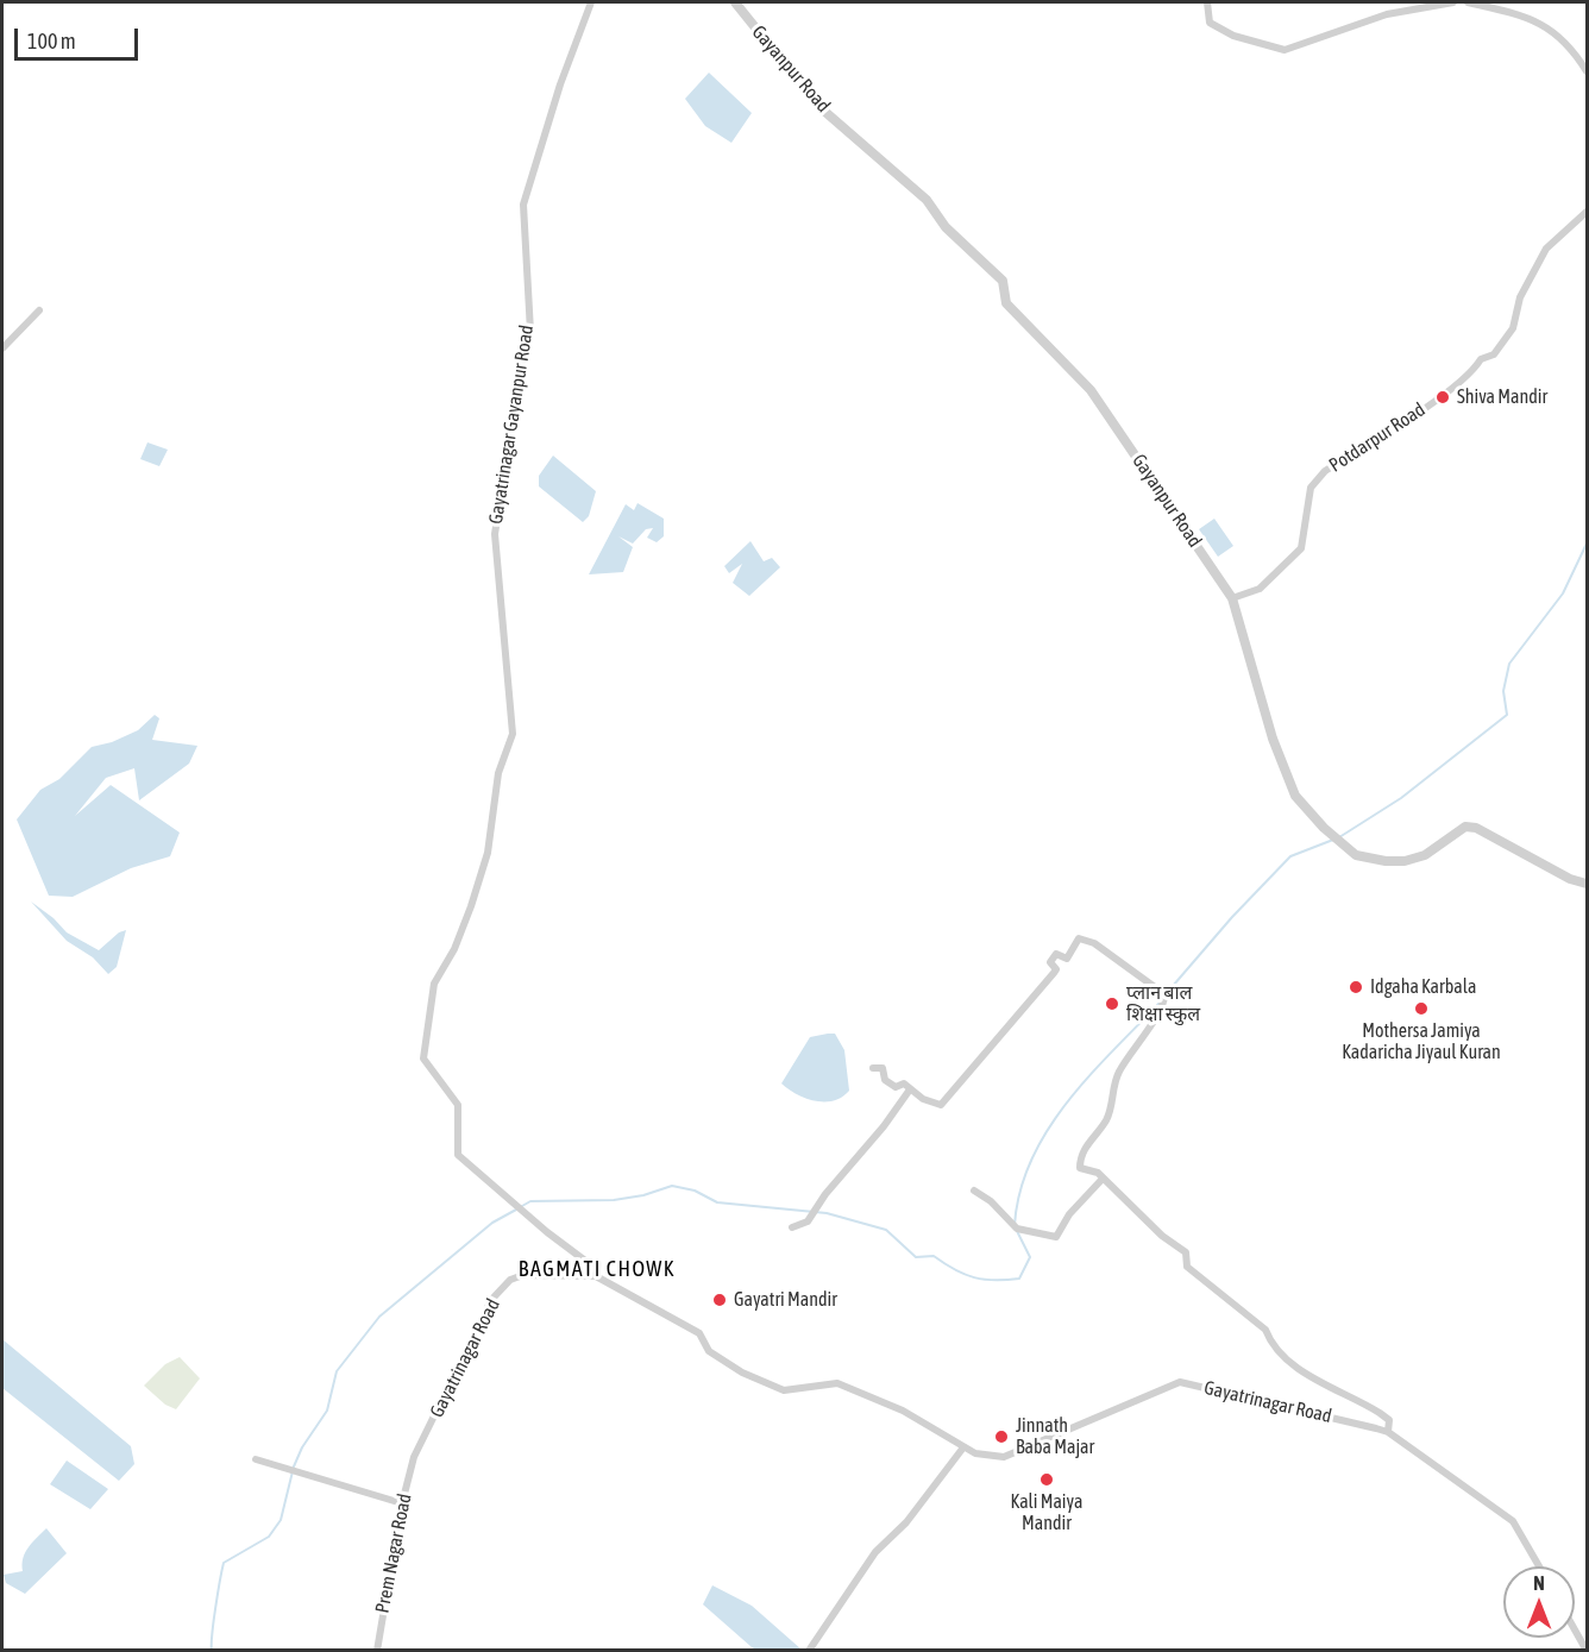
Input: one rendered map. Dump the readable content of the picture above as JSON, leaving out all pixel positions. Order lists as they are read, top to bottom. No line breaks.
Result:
{"streets":{"street":["Gayanpur Road","Gayatrinagar Gayanpur Road","Potdarpur Road","Gayatrinagar Road","Prem Nagar Road"]},"crossings":[["Gayanpur Road","Potdarpur Road"],["Gayatrinagar Gayanpur Road","Gayatrinagar Road"],["Gayatrinagar Road","Prem Nagar Road"]],"districts":["BAGMATI CHOWK"],"places":["Shiva Mandir","Idgaha Karbala","प्लान बाल शिक्षा स्कुल","Mothersa Jamiya Kadaricha Jiyaul Kuran","Gayatri Mandir","Jinnath Baba Majar","Kali Maiya Mandir"],"scale_bar":"100 m","north":"top"}
